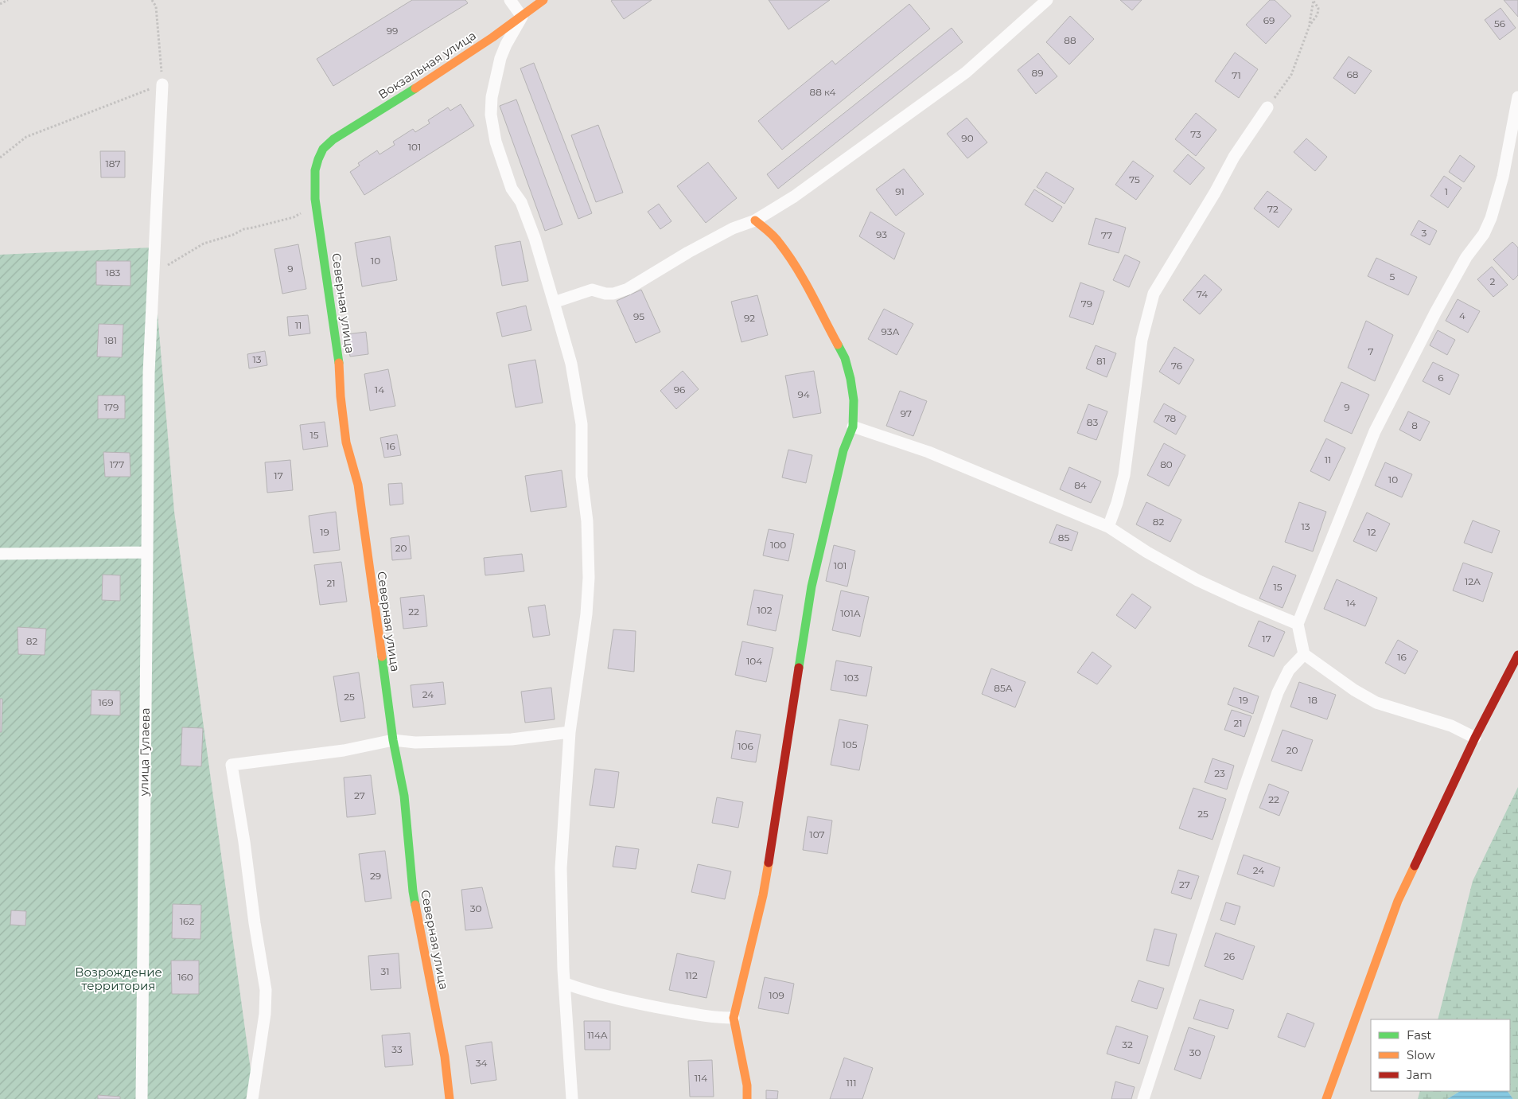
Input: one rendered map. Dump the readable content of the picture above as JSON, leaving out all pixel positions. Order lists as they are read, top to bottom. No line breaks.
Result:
{"streets":{"street":["Вокзальная улица","Северная улица","улица Гулаева"]},"crossings":[["Вокзальная улица","Северная улица"]],"parks":["Возрождение территория"],"house_numbers":["69","56","99","88","89","68","71","88 к4","73","90","101","187","75","91","1","72","3","93","77","10","9","183","5","2","74","79","4","95","92","11","93А","181","7","13","81","76","6","14","96","94","179","9","97","78","83","8","15","16","11","177","80","17","10","84","82","13","19","12","85","100","20","101","12А","21","15","14","102","22","101А","17","82","16","104","103","85А","24","25","19","18","169","21","105","106","20","23","27","22","25","107","24","29","27","30","162","26","31","112","160","109","114А","32","33","30","34","114","111"],"legend":["Fast","Slow","Jam"]}
